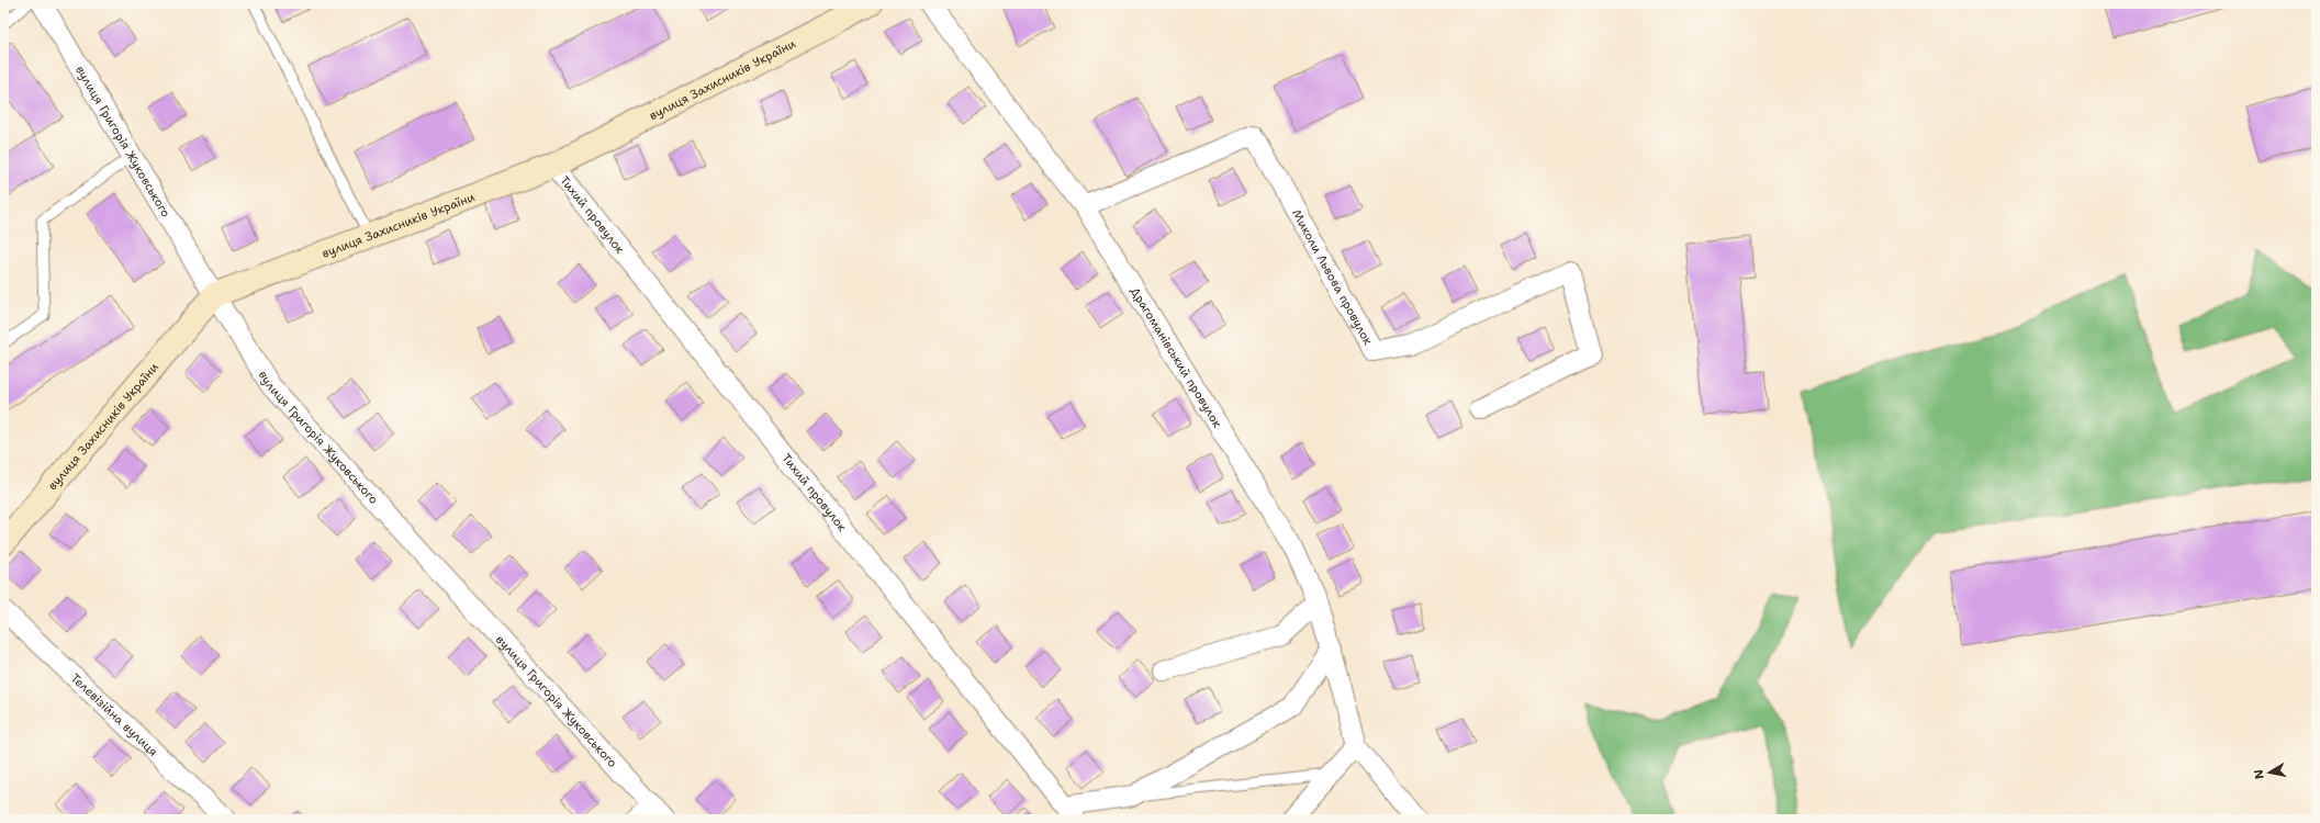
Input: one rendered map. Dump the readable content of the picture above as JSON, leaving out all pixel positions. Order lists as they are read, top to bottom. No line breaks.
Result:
{"streets":{"street":["вулиця Захисників України","вулиця Григорія Жуковського","Тихий провулок","Миколи Львова провулок","Драгоманівський провулок","Телевізійна вулиця"]},"crossings":[["вулиця Захисників України","вулиця Григорія Жуковського"],["вулиця Захисників України","Тихий провулок"],["Миколи Львова провулок","Драгоманівський провулок"]],"north":"left"}
